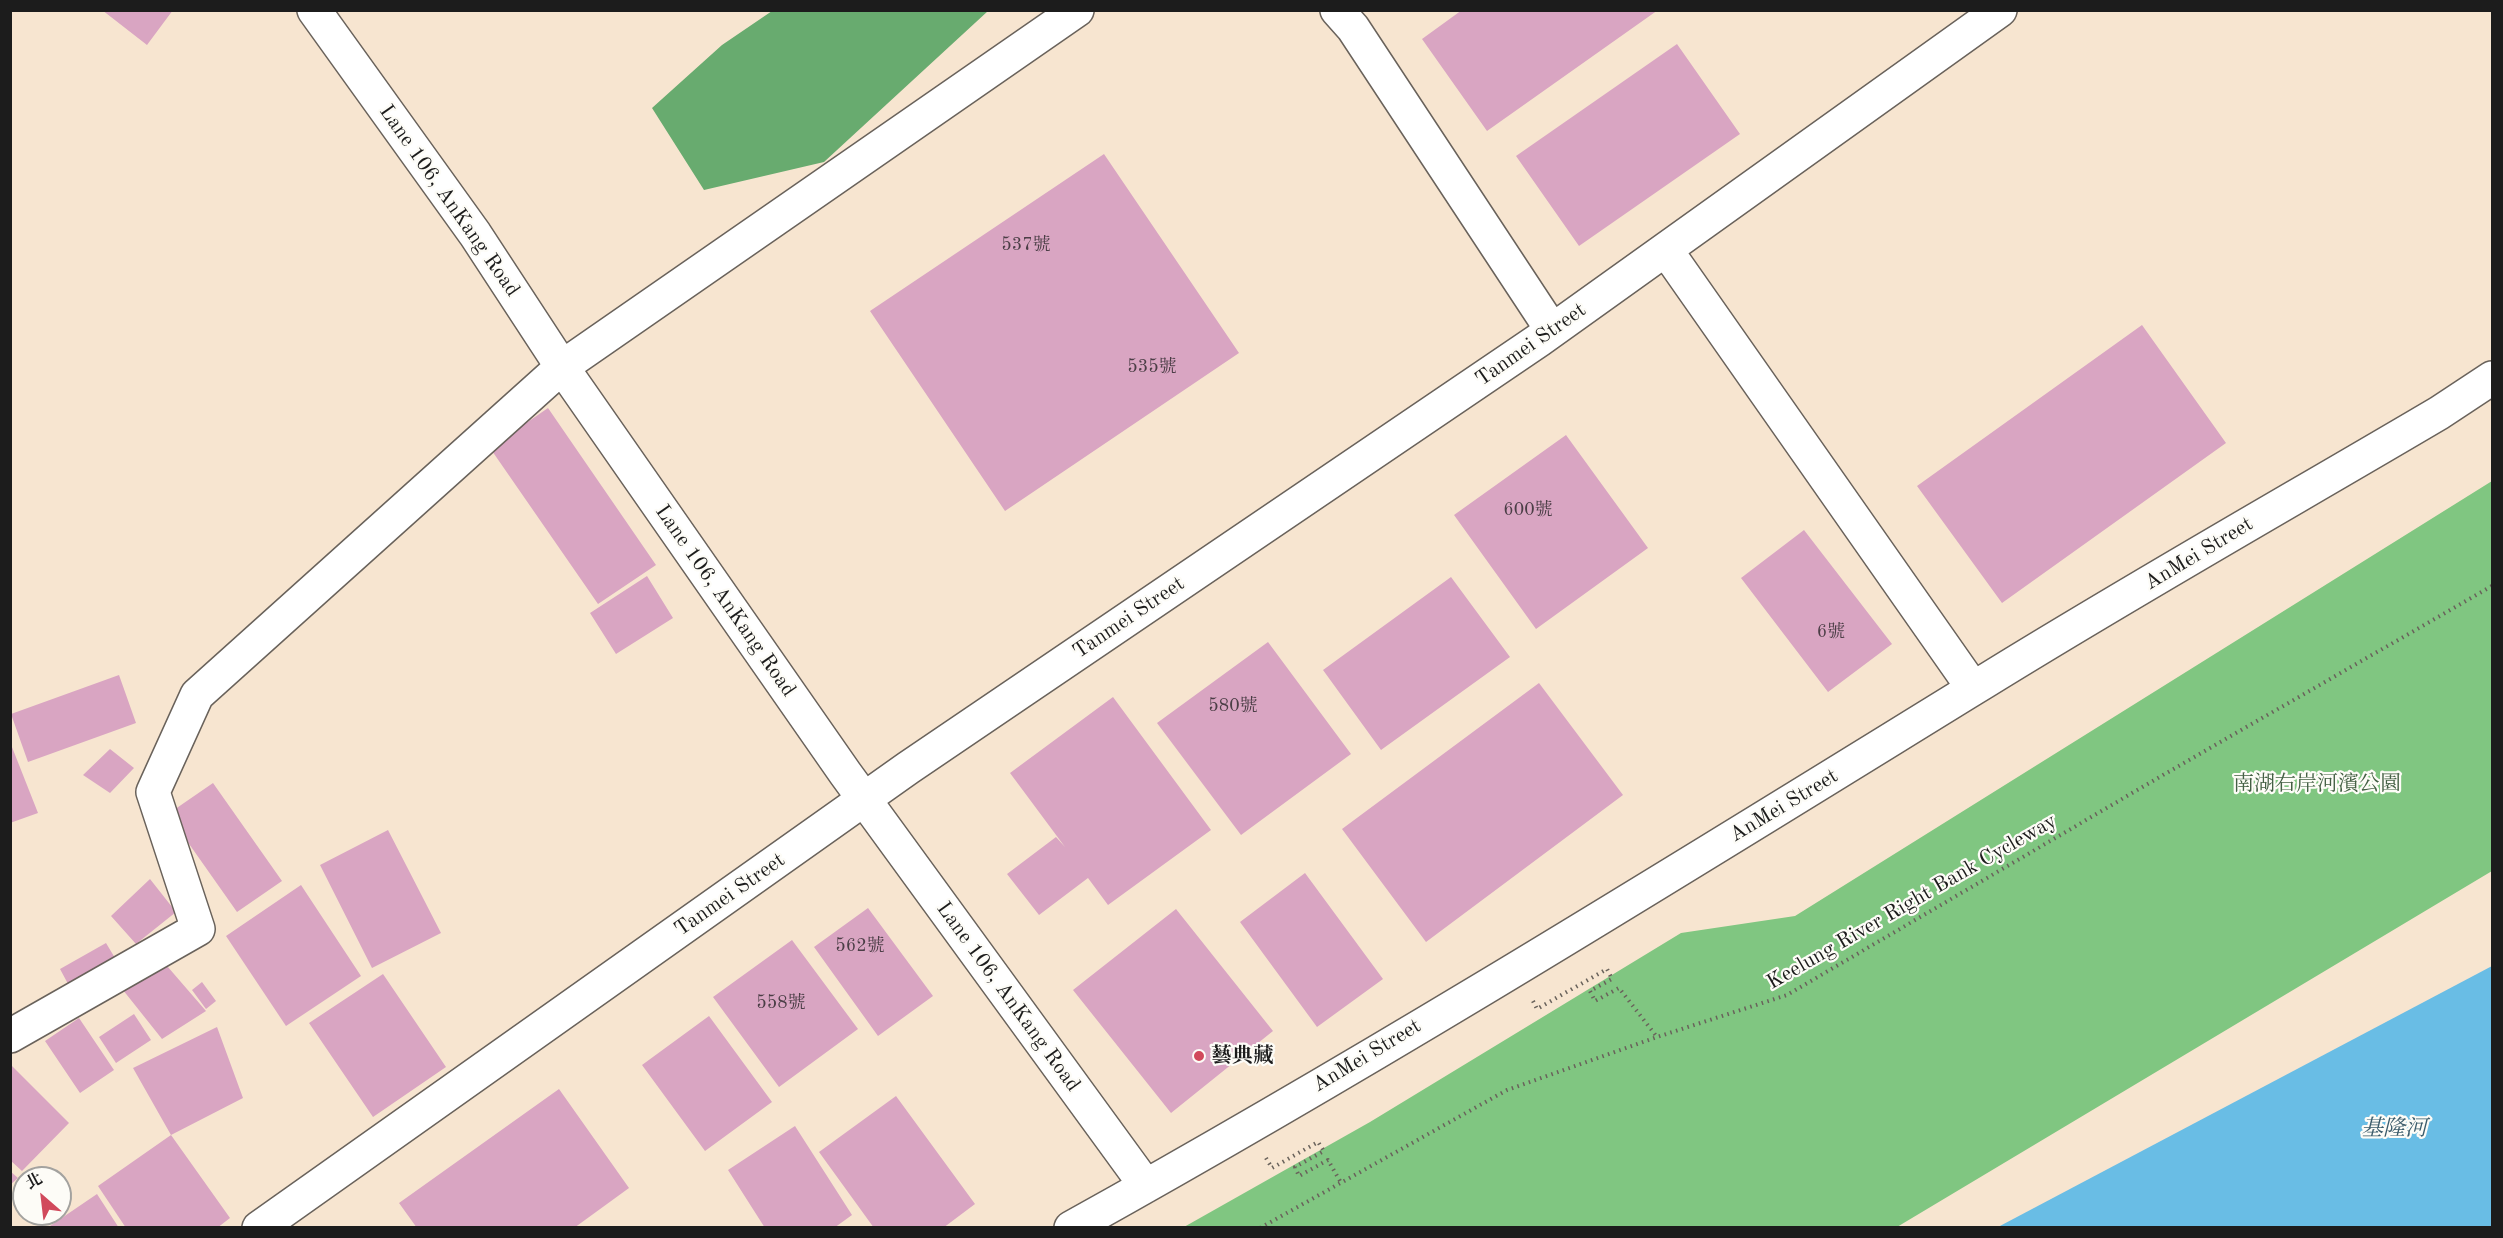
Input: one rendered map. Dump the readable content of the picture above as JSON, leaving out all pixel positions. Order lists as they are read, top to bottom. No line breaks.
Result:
{"streets":{"street":["Lane 106, AnKang Road","Tanmei Street","AnMei Street"],"path":["Keelung River Right Bank Cycleway"]},"crossings":[["Lane 106, AnKang Road","Tanmei Street"],["Lane 106, AnKang Road","AnMei Street"]],"water":["基隆河"],"parks":["南湖右岸河濱公園"],"places":["藝典藏"],"house_numbers":["537號","535號","600號","6號","580號","562號","558號"],"north":"top left"}
